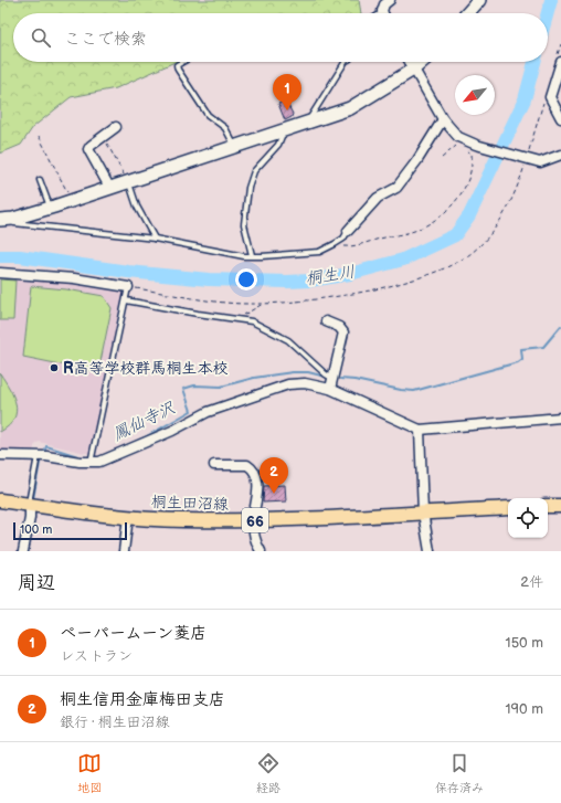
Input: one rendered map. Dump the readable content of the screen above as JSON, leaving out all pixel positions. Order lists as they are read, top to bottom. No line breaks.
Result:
{"streets":{"main road":["桐生田沼線","66"]},"water":["桐生川","鳳仙寺沢"],"places":["R高等学校群馬桐生本校"],"scale_bar":"100 m","north":"bottom left","page":{"search":"ここで検索","pins":["1","2"],"scale":"100 m","heading":["周辺","2件"],"list":[{"mark":"1","name":"ペーパームーン菱店","note":"レストラン","value":"150 m"},{"mark":"2","name":"桐生信用金庫梅田支店","note":"銀行 · 桐生田沼線","value":"190 m"}],"nav":["地図","経路","保存済み"]}}
